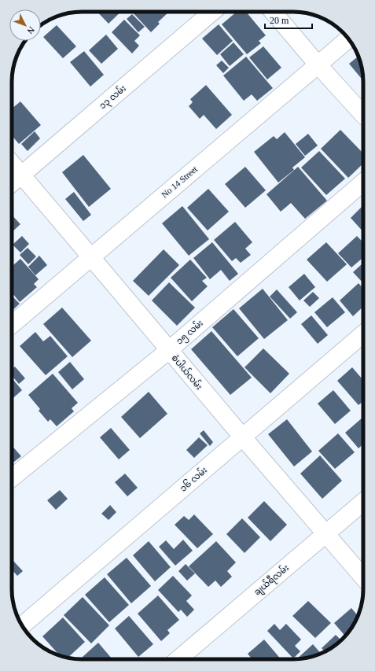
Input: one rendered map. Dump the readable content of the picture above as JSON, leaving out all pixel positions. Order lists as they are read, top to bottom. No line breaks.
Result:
{"streets":{"street":["၁၃ လမ်း","No 14 Street","၁၅ လမ်း","စံပါယ်လမ်း","၁၆ လမ်း","ချယ်ရီလမ်း"]},"crossings":[["၁၃ လမ်း","စံပါယ်လမ်း"],["No 14 Street","စံပါယ်လမ်း"],["၁၅ လမ်း","စံပါယ်လမ်း"],["စံပါယ်လမ်း","၁၆ လမ်း"],["စံပါယ်လမ်း","ချယ်ရီလမ်း"]],"scale_bar":"20 m","north":"bottom right"}
